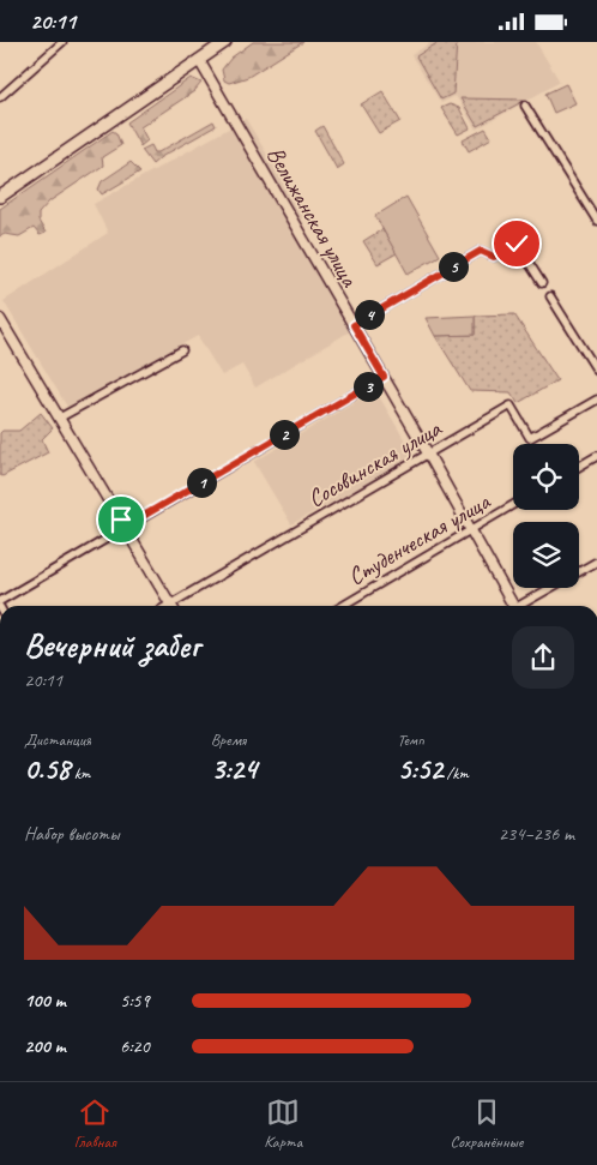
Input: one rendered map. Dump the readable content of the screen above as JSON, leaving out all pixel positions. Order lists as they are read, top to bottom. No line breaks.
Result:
{"streets":{"street":["Велижанская улица","Сосьвинская улица","Студенческая улица"]},"crossings":[["Велижанская улица","Сосьвинская улица"],["Велижанская улица","Студенческая улица"]],"page":{"status":"20:11","pins":["5","4","3","2","1"],"heading":["Вечерний забег","20:11"],"stats":[["Дистанция","0.58 km"],["Время","3:24"],["Темп","5:52 /km"]],"chart":["Набор высоты","234–236 m"],"list":[{"name":"100 m","note":"5:59"},{"name":"200 m","note":"6:20"}],"tabs":["Главная","Карта","Сохранённые"]}}
